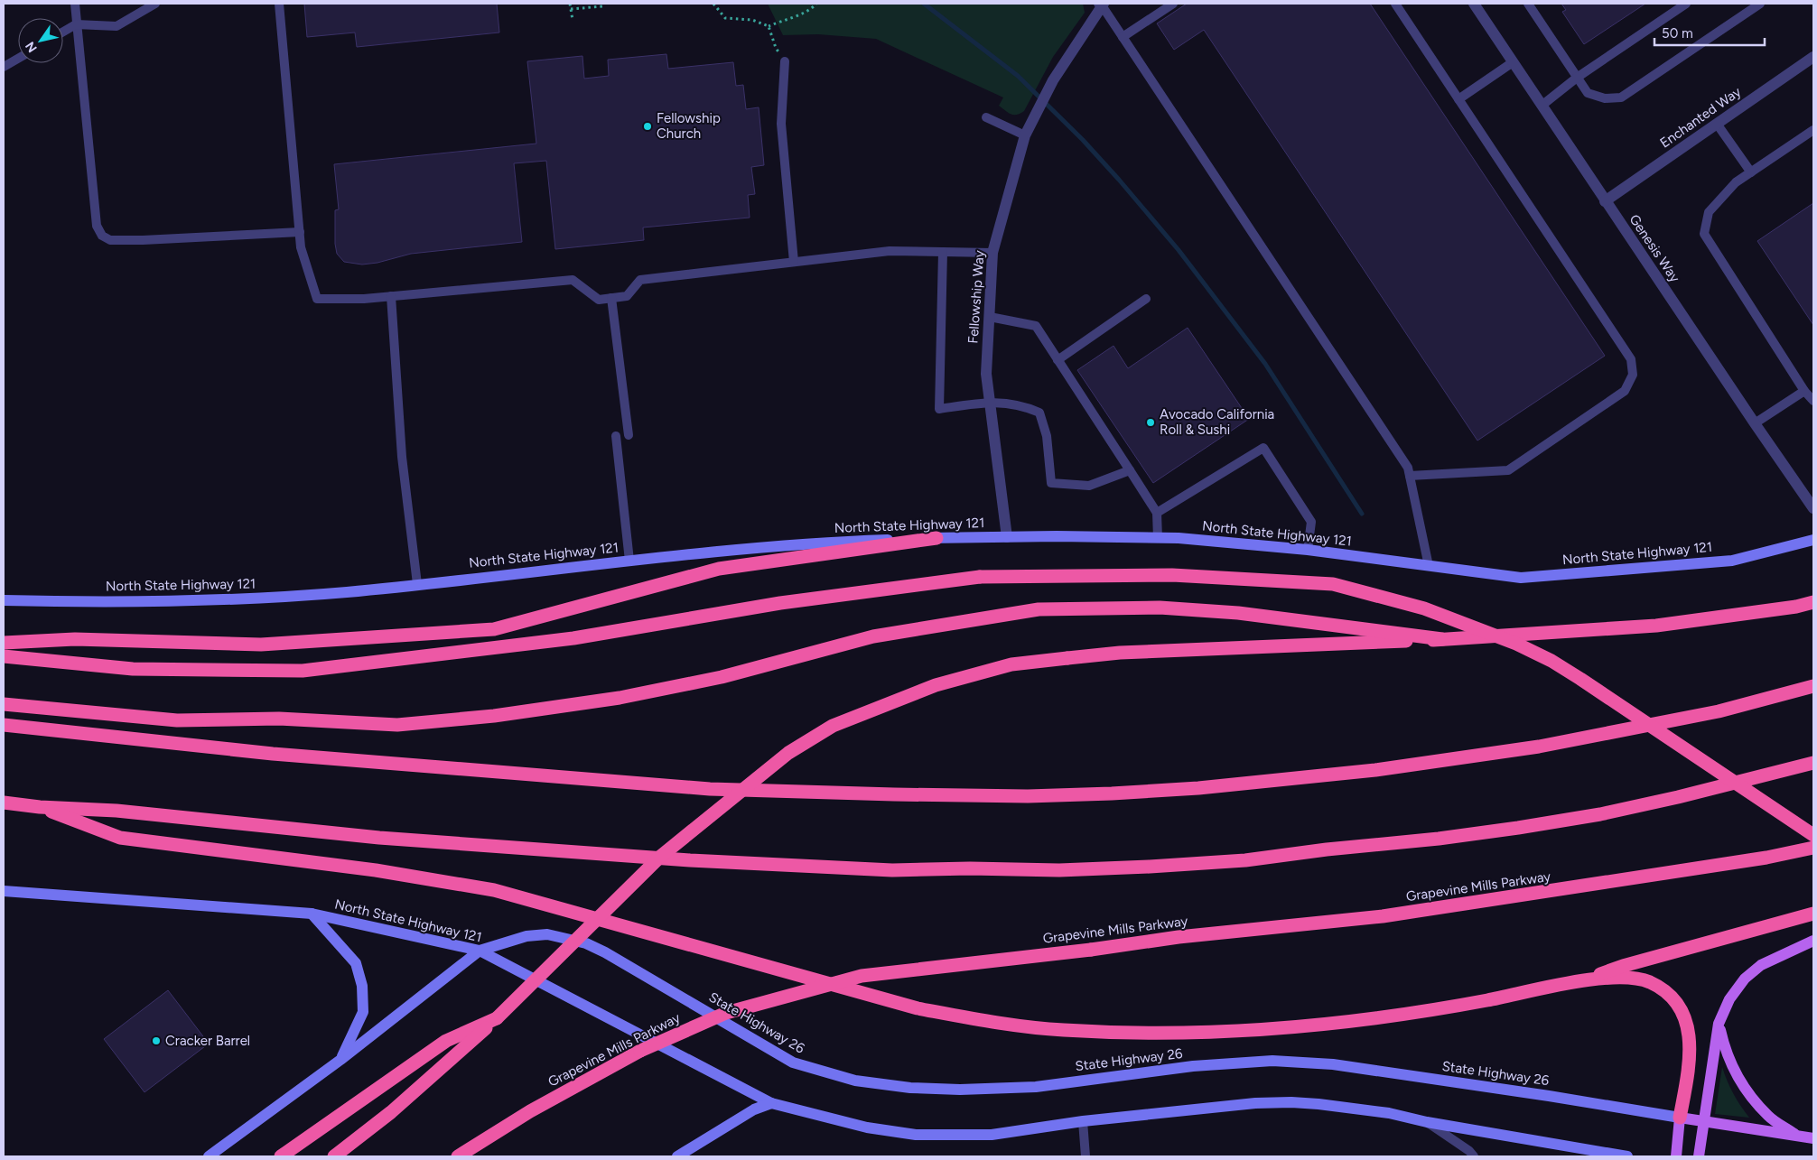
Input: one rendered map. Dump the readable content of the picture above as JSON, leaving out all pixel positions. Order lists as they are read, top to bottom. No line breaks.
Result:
{"streets":{"highway":["Grapevine Mills Parkway"],"main road":["North State Highway 121","State Highway 26"],"street":["Enchanted Way","Genesis Way","Fellowship Way"]},"crossings":[["Enchanted Way","Genesis Way"],["Fellowship Way","North State Highway 121"],["North State Highway 121","State Highway 26"]],"places":["Fellowship Church","Avocado California Roll & Sushi","Cracker Barrel"],"scale_bar":"50 m","north":"bottom left"}
